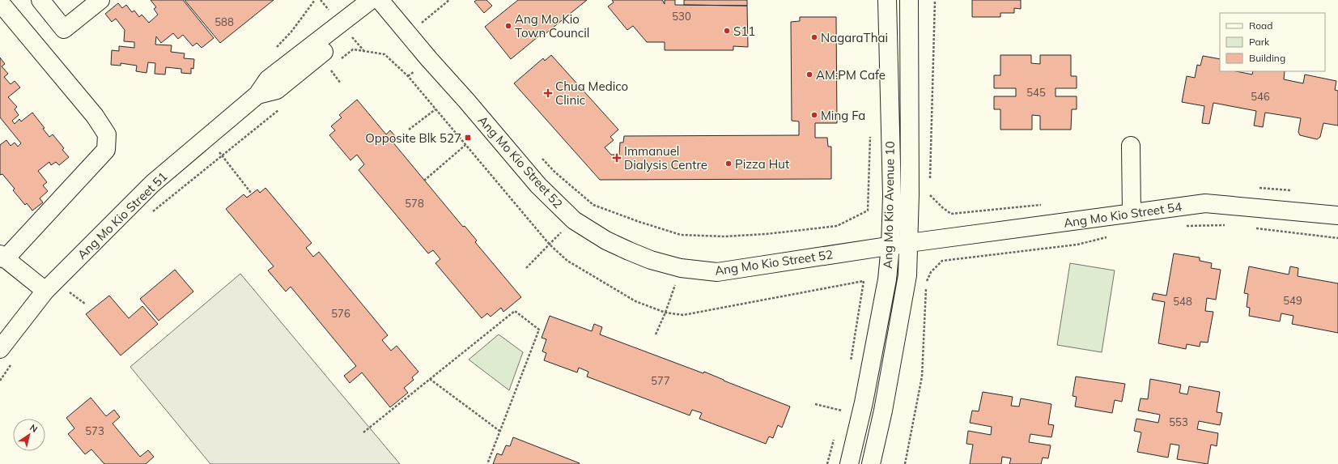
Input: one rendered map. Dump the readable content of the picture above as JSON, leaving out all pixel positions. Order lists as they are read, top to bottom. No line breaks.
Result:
{"streets":{"street":["Ang Mo Kio Street 52","Ang Mo Kio Avenue 10","Ang Mo Kio Street 54","Ang Mo Kio Street 51"]},"crossings":[["Ang Mo Kio Street 52","Ang Mo Kio Avenue 10"],["Ang Mo Kio Street 52","Ang Mo Kio Street 54"],["Ang Mo Kio Street 52","Ang Mo Kio Street 51"],["Ang Mo Kio Avenue 10","Ang Mo Kio Street 54"]],"places":{"other":["Ang Mo Kio Town Council","S11","NagaraThai","AM:PM Cafe","Ming Fa","Pizza Hut"],"health":["Chua Medico Clinic","Immanuel Dialysis Centre"],"transit":["Opposite Blk 527"]},"house_numbers":["530","588","545","546","578","549","548","576","577","553","573"],"legend":["Road","Park","Building"],"north":"top right"}
